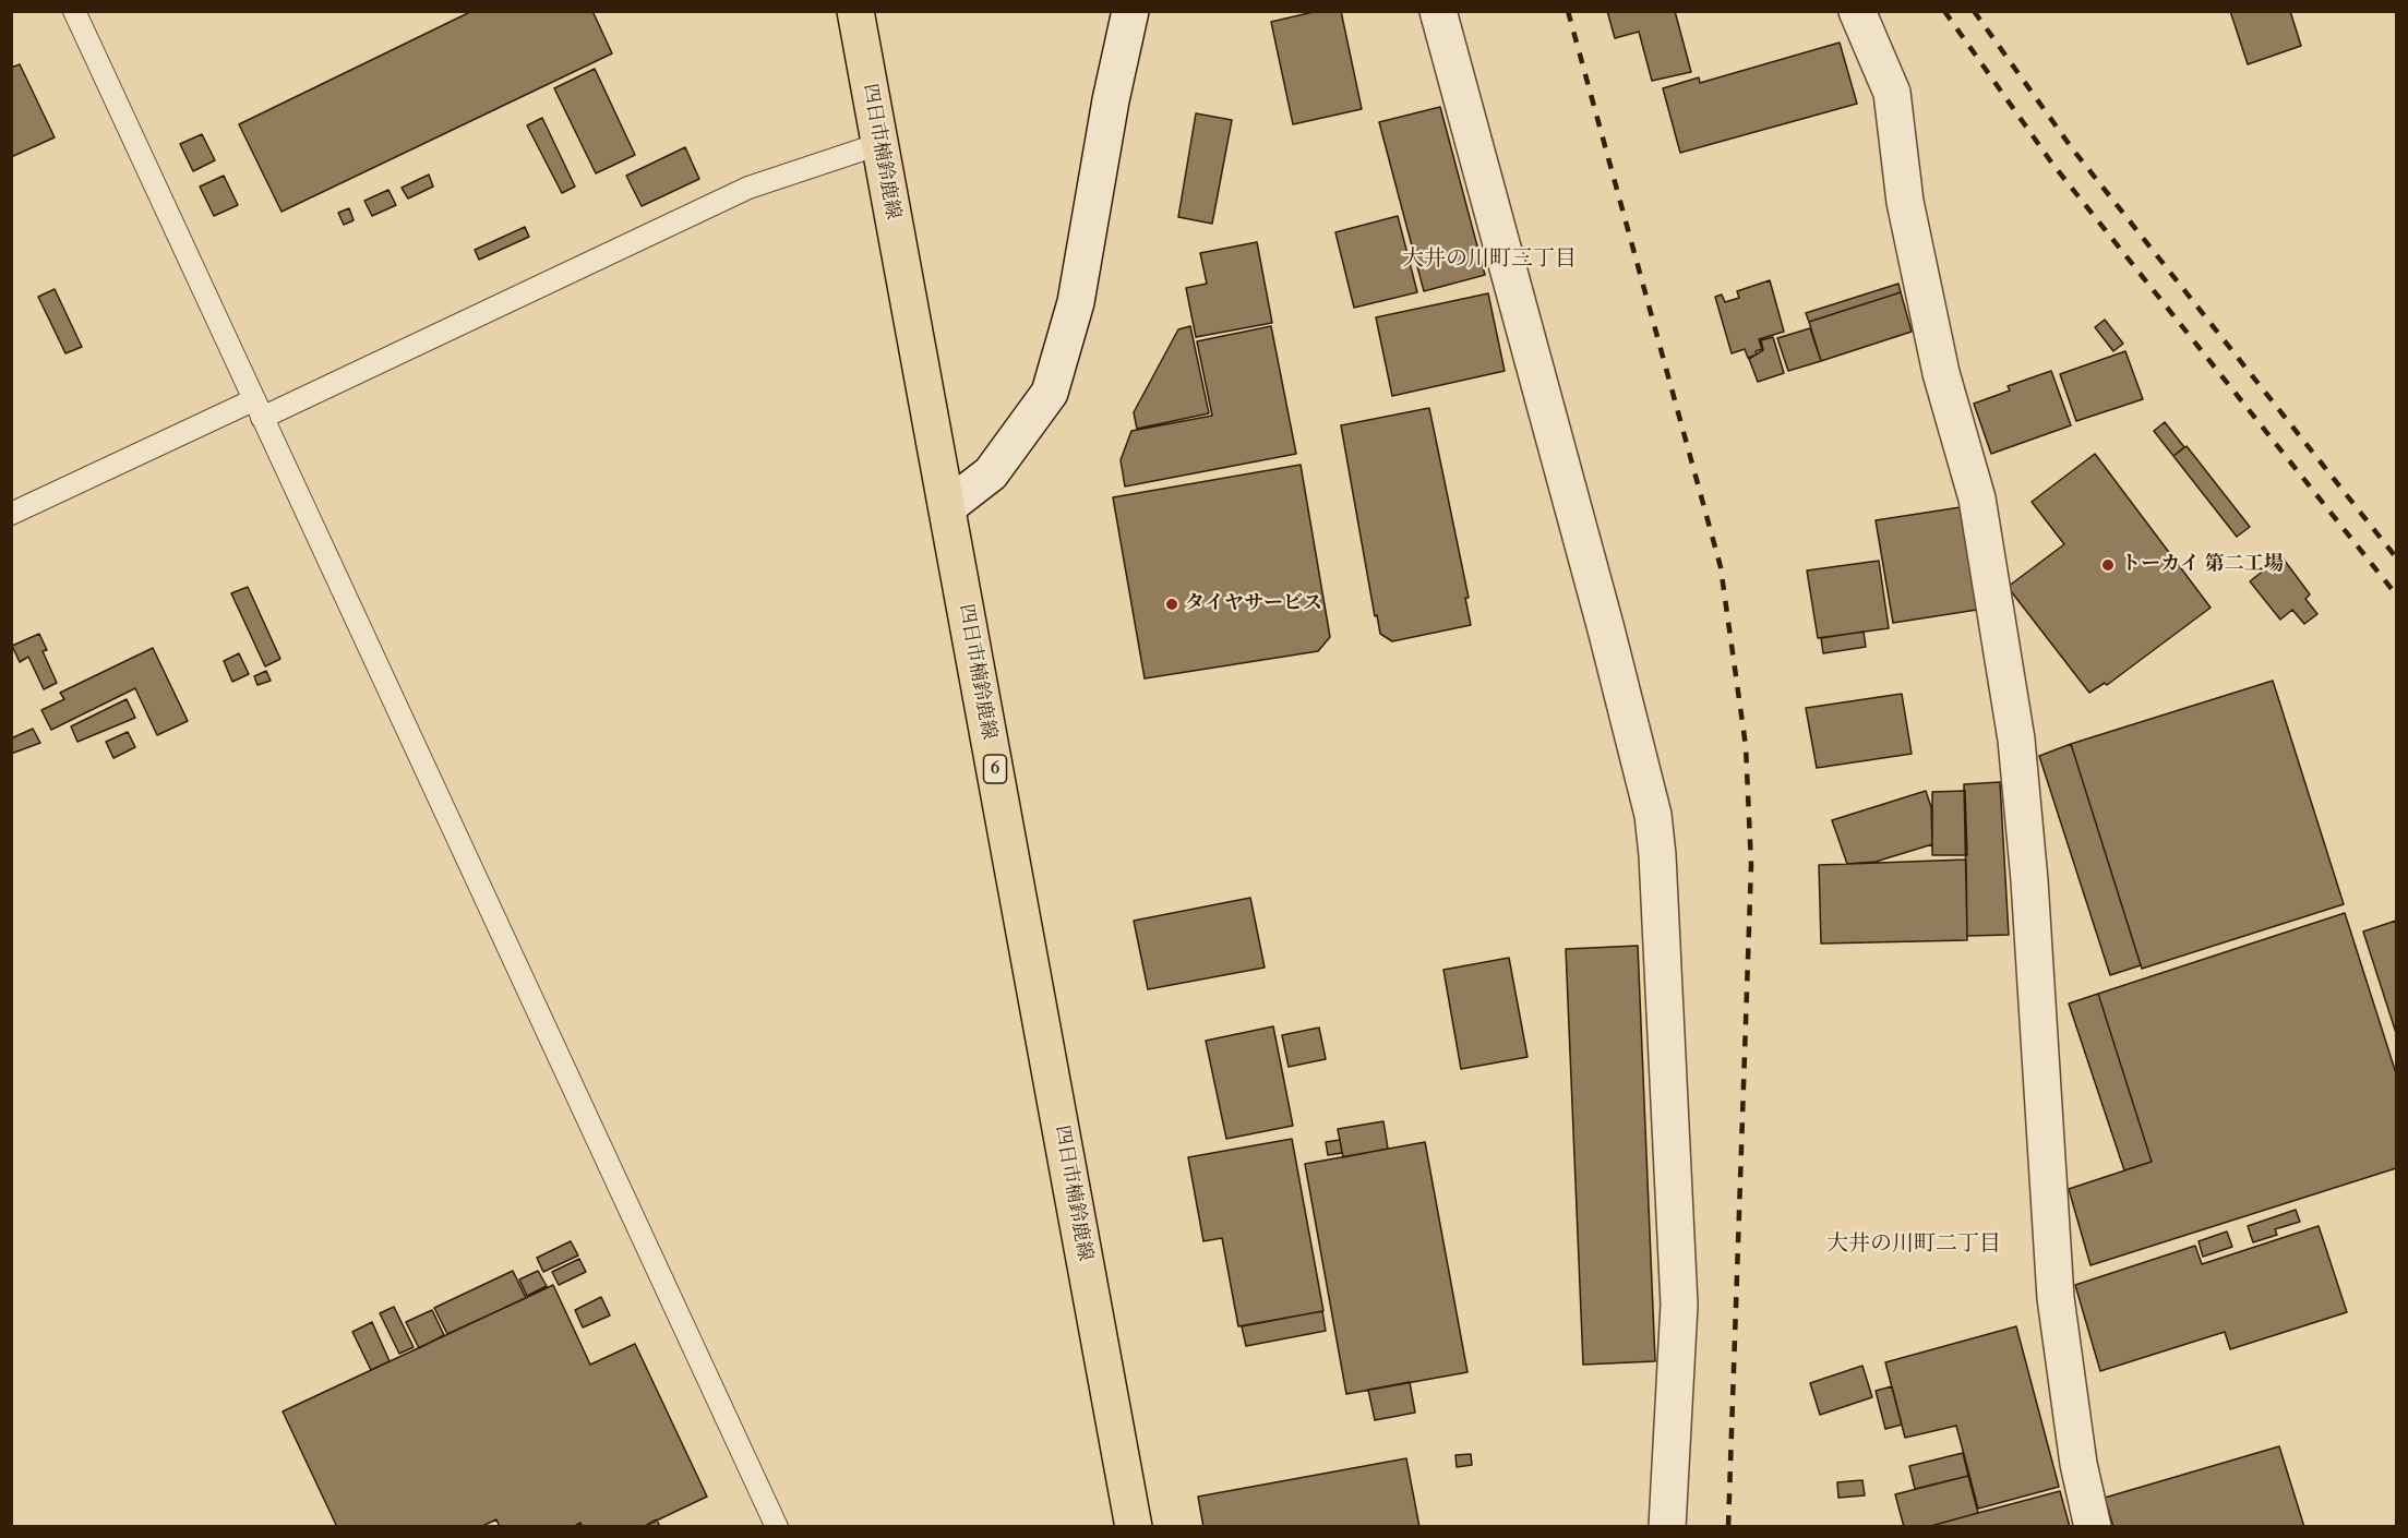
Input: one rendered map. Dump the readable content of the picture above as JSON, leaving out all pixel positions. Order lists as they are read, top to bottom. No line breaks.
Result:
{"streets":{"main road":["四日市楠鈴鹿線","6"]},"districts":["大井の川町三丁目","大井の川町二丁目"],"places":["トーカイ 第二工場","タイヤサービス"]}
